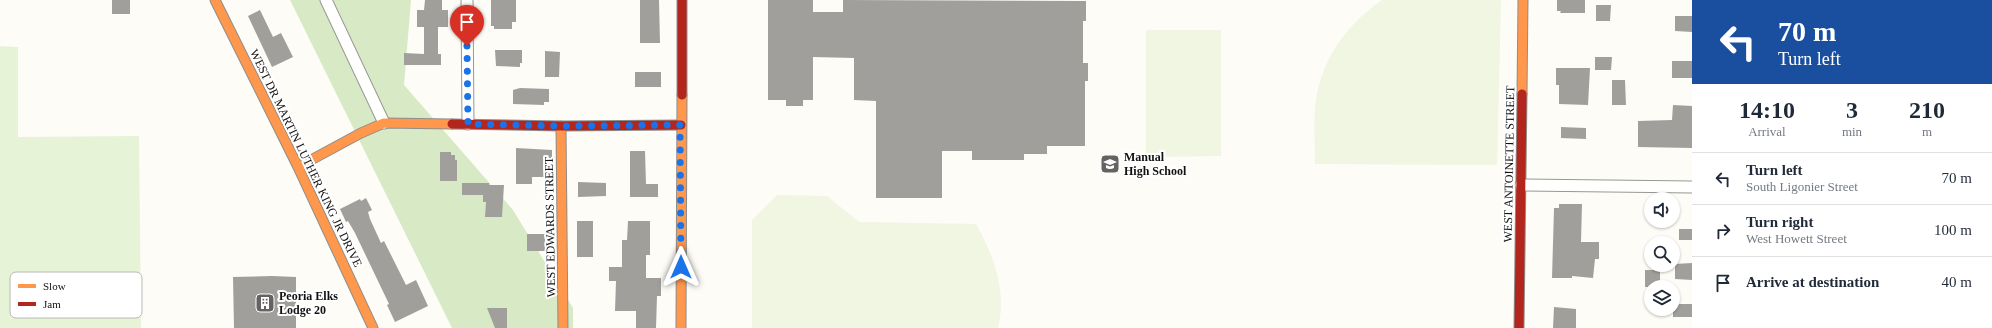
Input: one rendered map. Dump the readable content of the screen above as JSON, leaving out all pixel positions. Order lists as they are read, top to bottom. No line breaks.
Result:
{"streets":{"street":["WEST DR MARTIN LUTHER KING JR DRIVE","WEST ANTOINETTE STREET","WEST EDWARDS STREET"]},"places":{"school or university":["Manual High School"],"building":["Peoria Elks Lodge 20"]},"legend":["Slow","Jam"],"page":{"turn":["70 m","Turn left"],"eta":["14:10","Arrival","3","min","210","m"],"list":[{"name":"Turn left","note":"South Ligonier Street","value":"70 m"},{"name":"Turn right","note":"West Howett Street","value":"100 m"},{"name":"Arrive at destination","value":"40 m"}]}}
